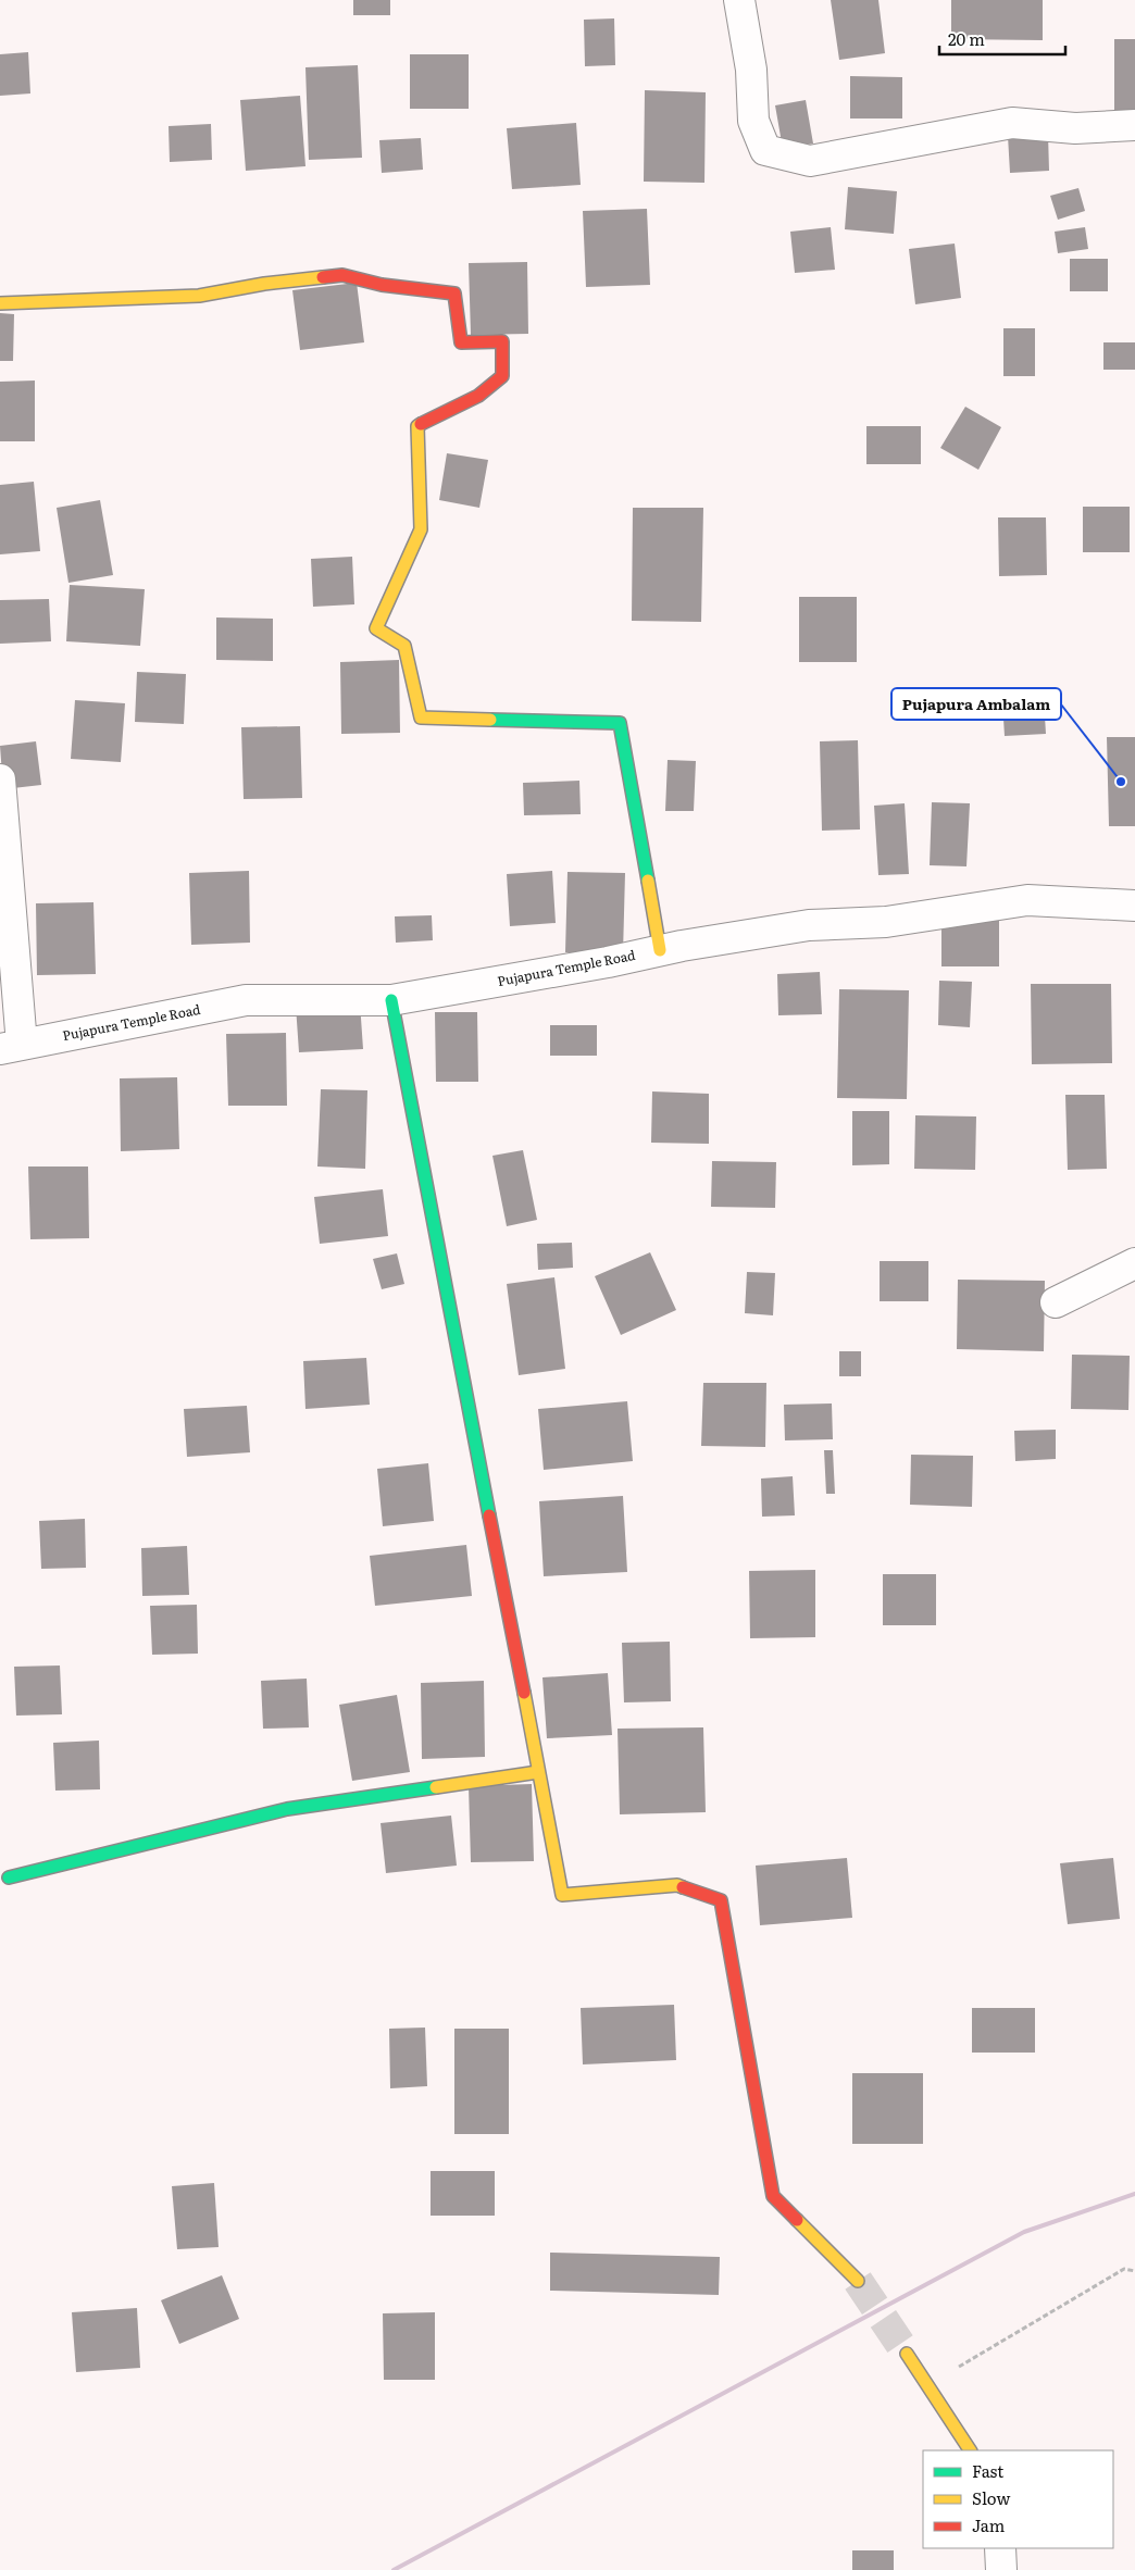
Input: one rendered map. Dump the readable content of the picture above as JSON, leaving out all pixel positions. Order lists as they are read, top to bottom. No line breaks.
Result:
{"streets":{"street":["Pujapura Temple Road"]},"places":["Pujapura Ambalam"],"legend":["Fast","Slow","Jam"],"scale_bar":"20 m"}
